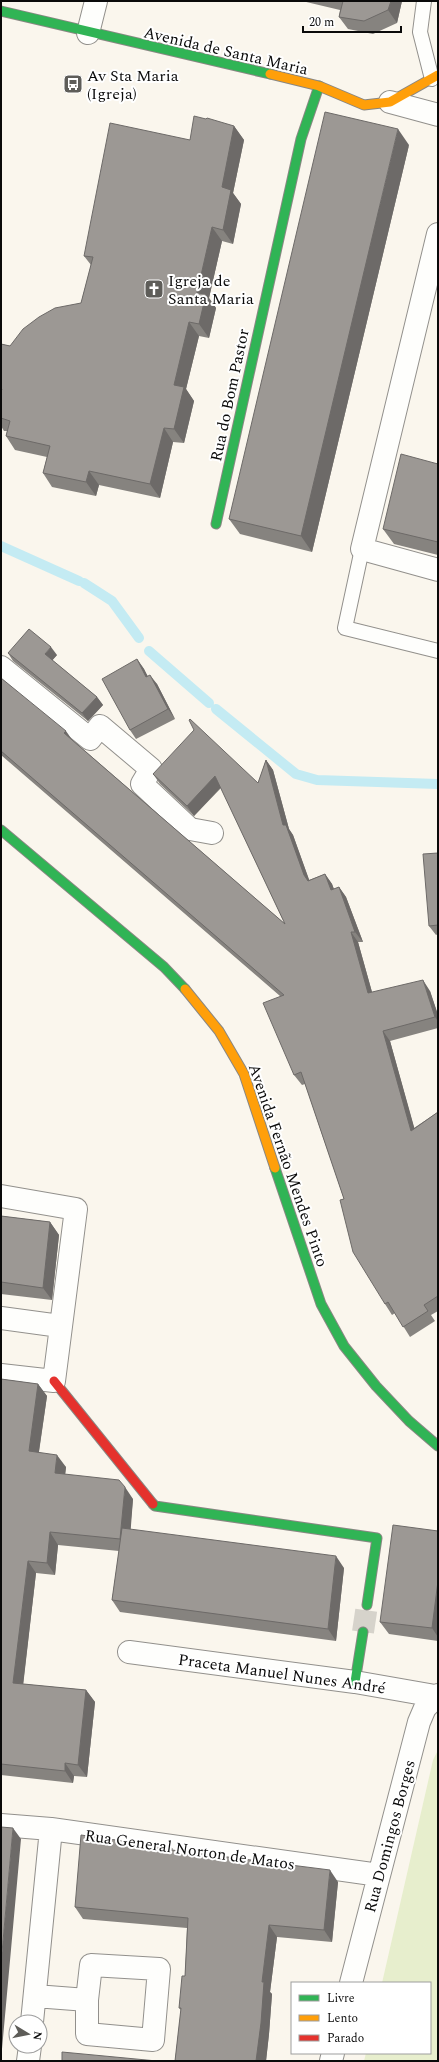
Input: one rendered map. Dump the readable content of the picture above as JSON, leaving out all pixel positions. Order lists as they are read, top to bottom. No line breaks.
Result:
{"streets":{"street":["Avenida de Santa Maria","Rua do Bom Pastor","Avenida Fernão Mendes Pinto","Praceta Manuel Nunes André","Rua Domingos Borges","Rua General Norton de Matos"]},"crossings":[["Avenida de Santa Maria","Rua do Bom Pastor"],["Praceta Manuel Nunes André","Rua Domingos Borges"],["Rua Domingos Borges","Rua General Norton de Matos"]],"places":{"bus stop":["Av Sta Maria (Igreja)"],"church":["Igreja de Santa Maria"]},"legend":["Livre","Lento","Parado"],"scale_bar":"20 m","north":"right"}
